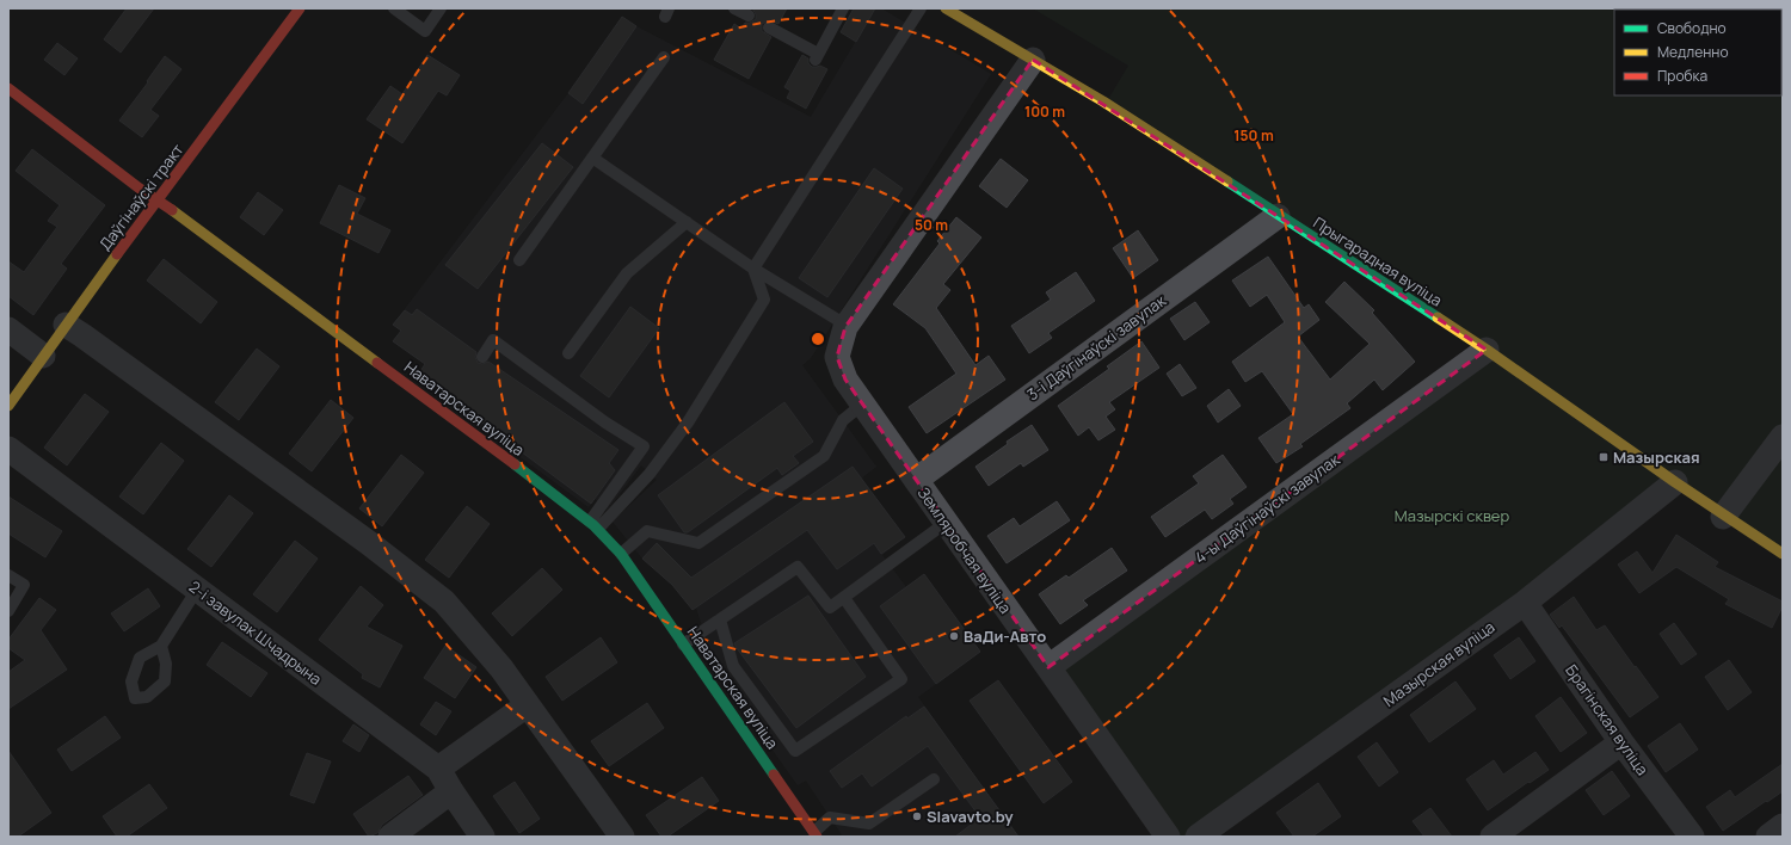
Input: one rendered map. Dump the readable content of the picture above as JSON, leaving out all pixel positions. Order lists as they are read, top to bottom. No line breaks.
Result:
{"streets":{"street":["Даўгінаўскі тракт","Прыгарадная вуліца","3-і Даўгінаўскі завулак","Наватарская вуліца","4-ы Даўгінаўскі завулак","Земляробчая вуліца","2-і завулак Шчадрына","Мазырская вуліца","Брагінская вуліца"]},"crossings":[["Даўгінаўскі тракт","Наватарская вуліца"],["Прыгарадная вуліца","3-і Даўгінаўскі завулак"],["Прыгарадная вуліца","4-ы Даўгінаўскі завулак"],["Прыгарадная вуліца","Земляробчая вуліца"],["Прыгарадная вуліца","Мазырская вуліца"],["3-і Даўгінаўскі завулак","Земляробчая вуліца"],["4-ы Даўгінаўскі завулак","Земляробчая вуліца"],["Мазырская вуліца","Брагінская вуліца"]],"parks":["Мазырскі сквер"],"places":{"transit":["Мазырская"],"other":["ВаДи-Авто","Slavavto.by"]},"legend":["Свободно","Медленно","Пробка"],"rings":["100 m","150 m","50 m"]}
